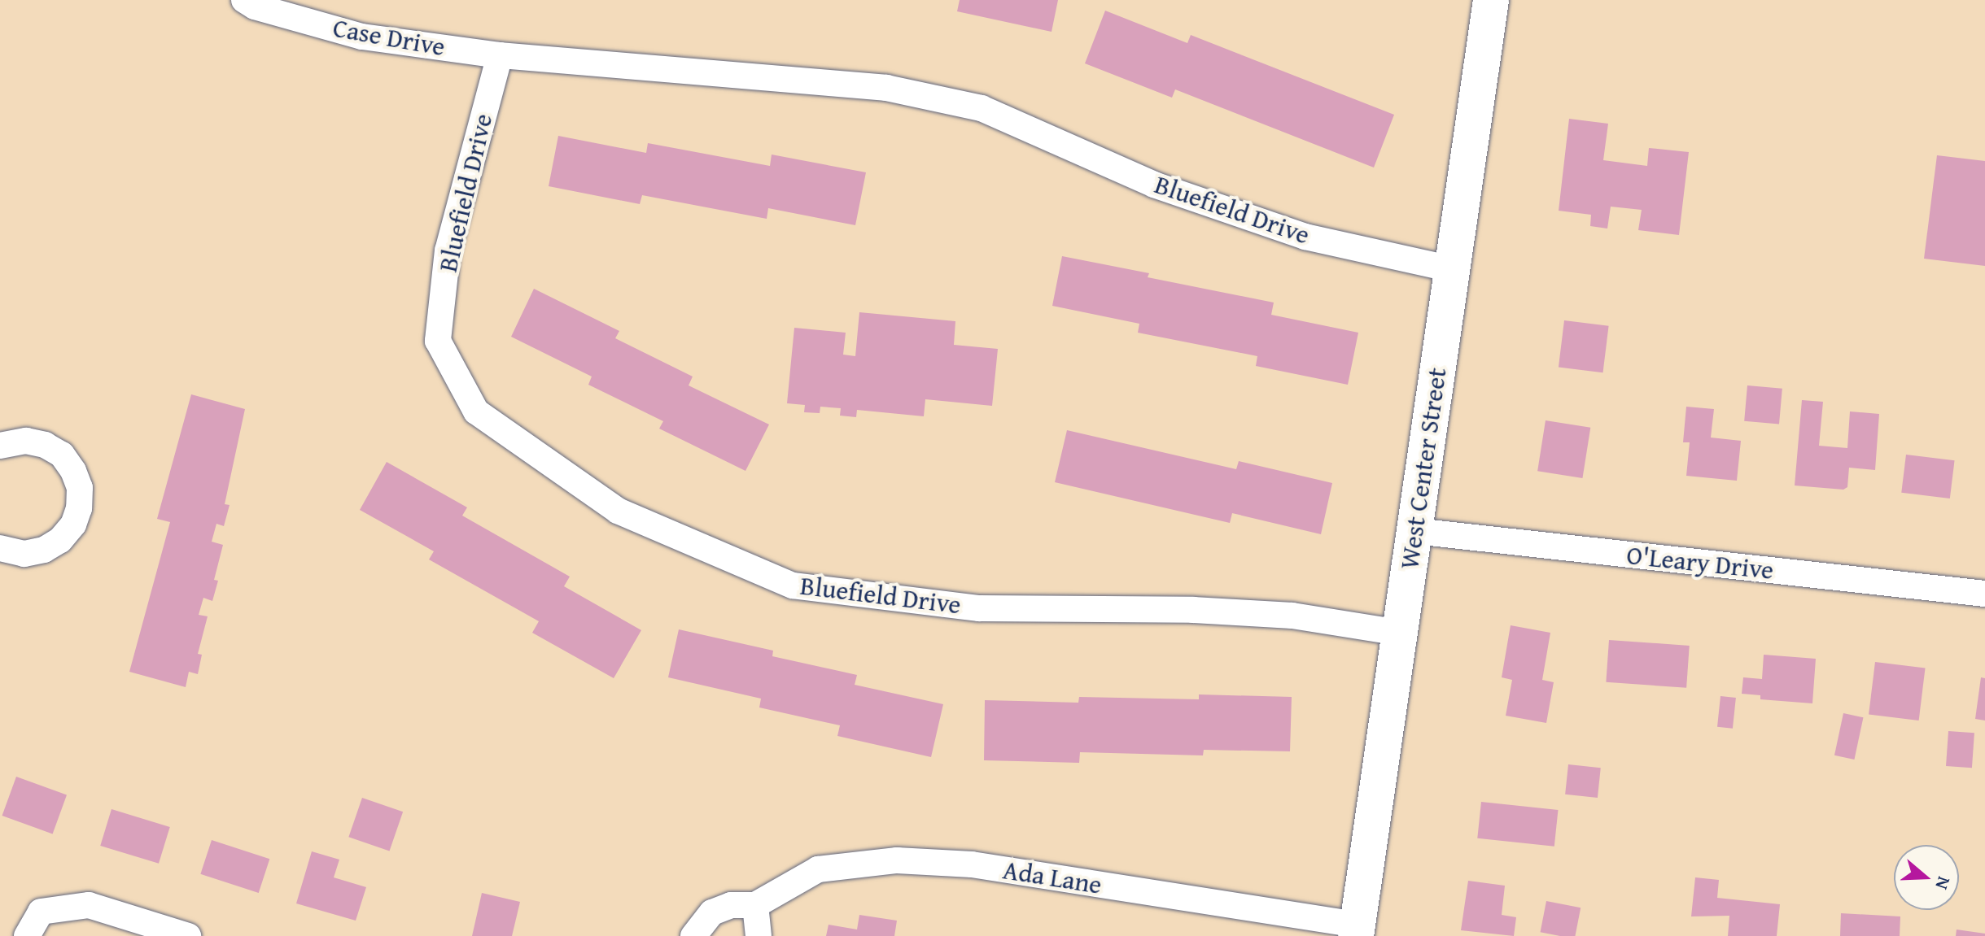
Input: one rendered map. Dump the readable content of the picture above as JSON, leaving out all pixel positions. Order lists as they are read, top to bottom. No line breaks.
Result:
{"streets":{"main road":["West Center Street"],"street":["Case Drive","Bluefield Drive","O'Leary Drive","Ada Lane"]},"crossings":[["Case Drive","Bluefield Drive"],["Bluefield Drive","West Center Street"],["West Center Street","O'Leary Drive"],["West Center Street","Ada Lane"]],"north":"right"}
